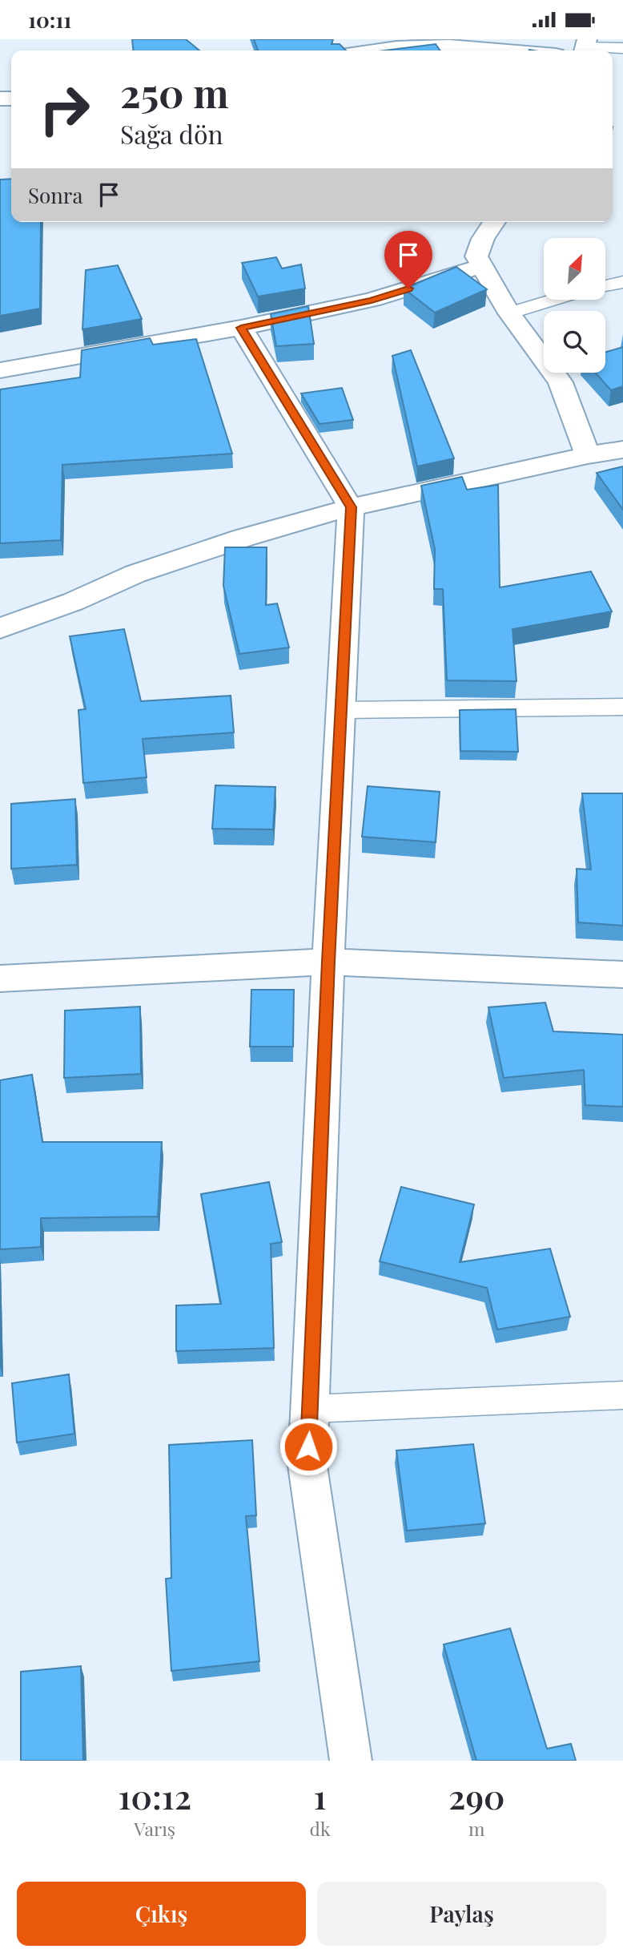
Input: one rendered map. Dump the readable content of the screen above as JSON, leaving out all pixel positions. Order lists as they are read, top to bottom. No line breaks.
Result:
{"north":"top right","page":{"status":"10:11","turn":["250 m","Sağa dön"],"then":"Sonra","eta":["10:12","Varış","1","dk","290","m"],"buttons":["Çıkış","Paylaş"]}}
